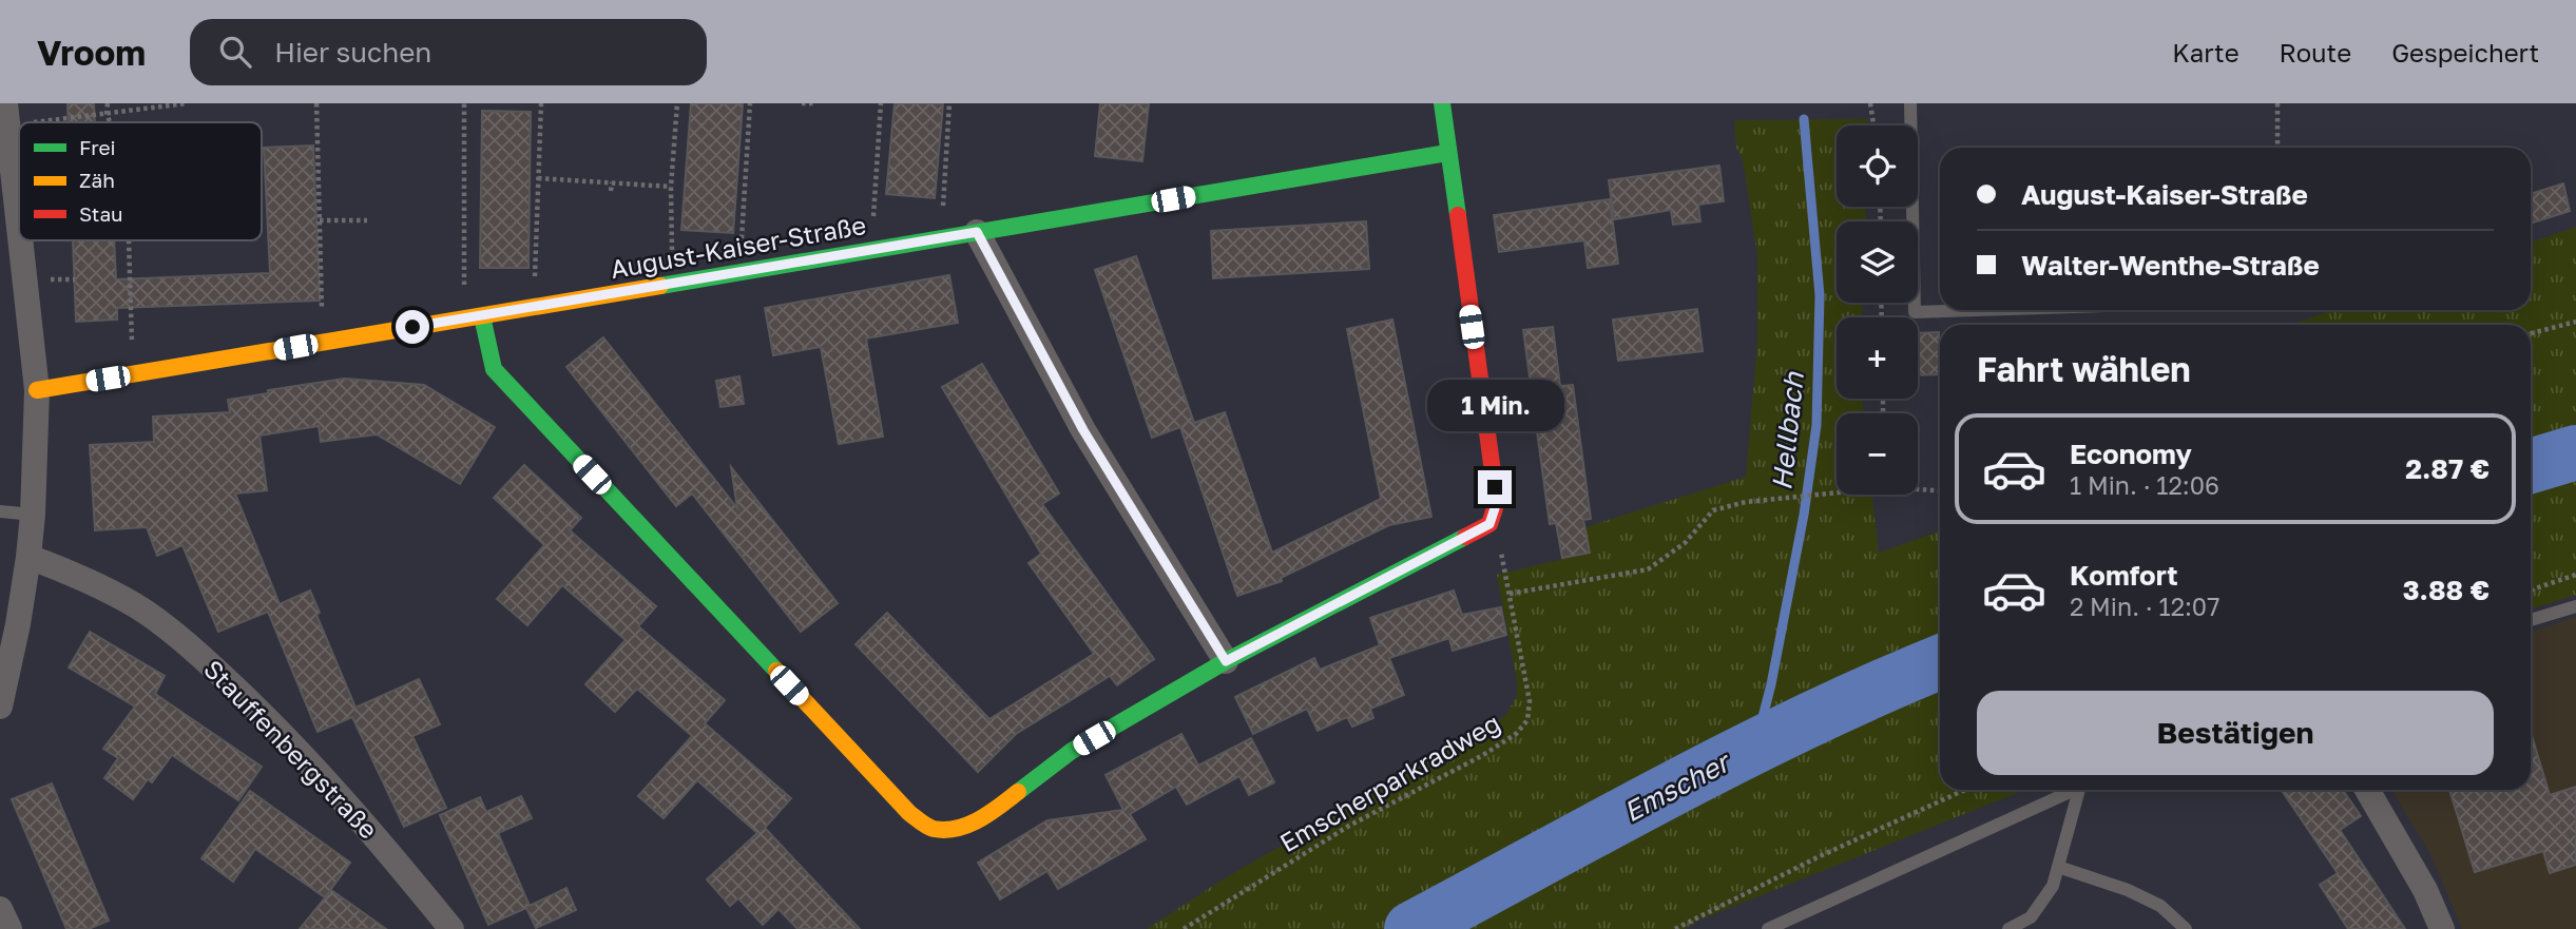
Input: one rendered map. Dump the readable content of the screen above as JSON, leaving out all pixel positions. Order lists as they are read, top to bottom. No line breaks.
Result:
{"streets":{"street":["August-Kaiser-Straße","Stauffenbergstraße"],"path":["Emscherparkradweg"]},"water":["Hellbach","Emscher"],"legend":["Frei","Zäh","Stau"],"page":{"header":"Vroom","search":"Hier suchen","nav":["Karte","Route","Gespeichert"],"map_buttons":["+","−"],"banner":["August-Kaiser-Straße","Walter-Wenthe-Straße"],"heading":"Fahrt wählen","bubble":"1 Min.","list":[{"name":"Economy","note":"1 Min. · 12:06","value":"2.87 €"},{"name":"Komfort","note":"2 Min. · 12:07","value":"3.88 €"}],"buttons":"Bestätigen"}}
